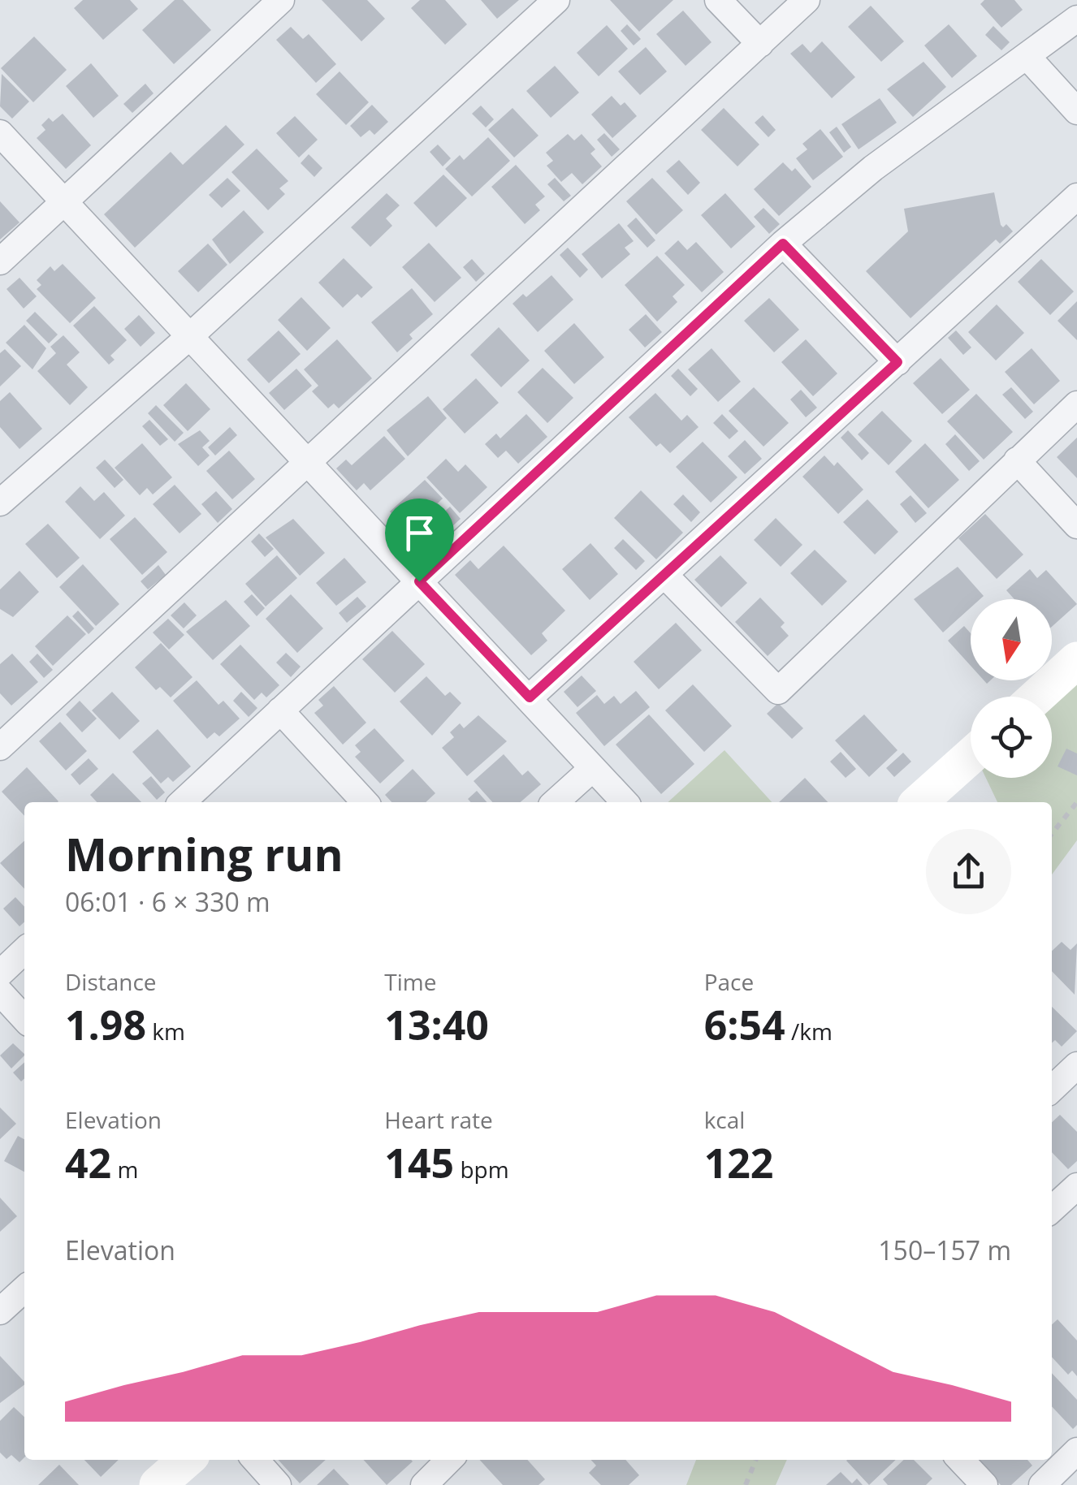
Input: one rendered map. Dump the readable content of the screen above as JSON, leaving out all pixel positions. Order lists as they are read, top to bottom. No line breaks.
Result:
{"north":"bottom","page":{"heading":["Morning run","06:01 · 6 × 330 m"],"stats":[["Distance","1.98 km"],["Time","13:40"],["Pace","6:54 /km"],["Elevation","42 m"],["Heart rate","145 bpm"],["kcal","122"]],"chart":["Elevation","150–157 m"]}}
